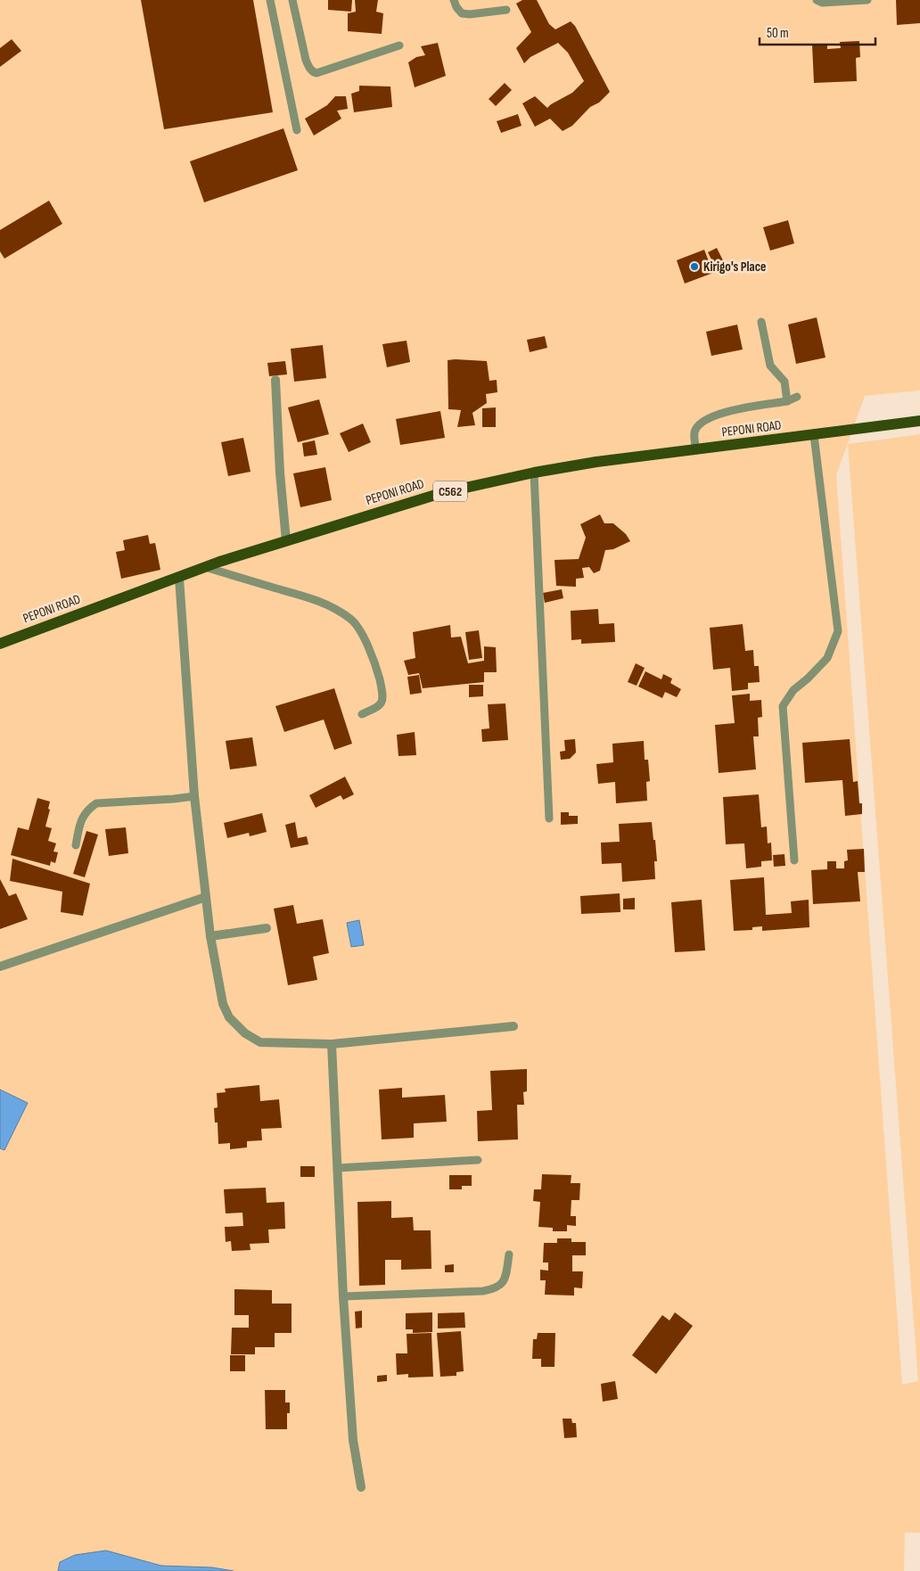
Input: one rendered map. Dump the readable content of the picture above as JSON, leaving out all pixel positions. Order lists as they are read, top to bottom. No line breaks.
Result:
{"streets":{"main road":["PEPONI ROAD","C562"]},"places":["Kirigo's Place"],"scale_bar":"50 m"}
